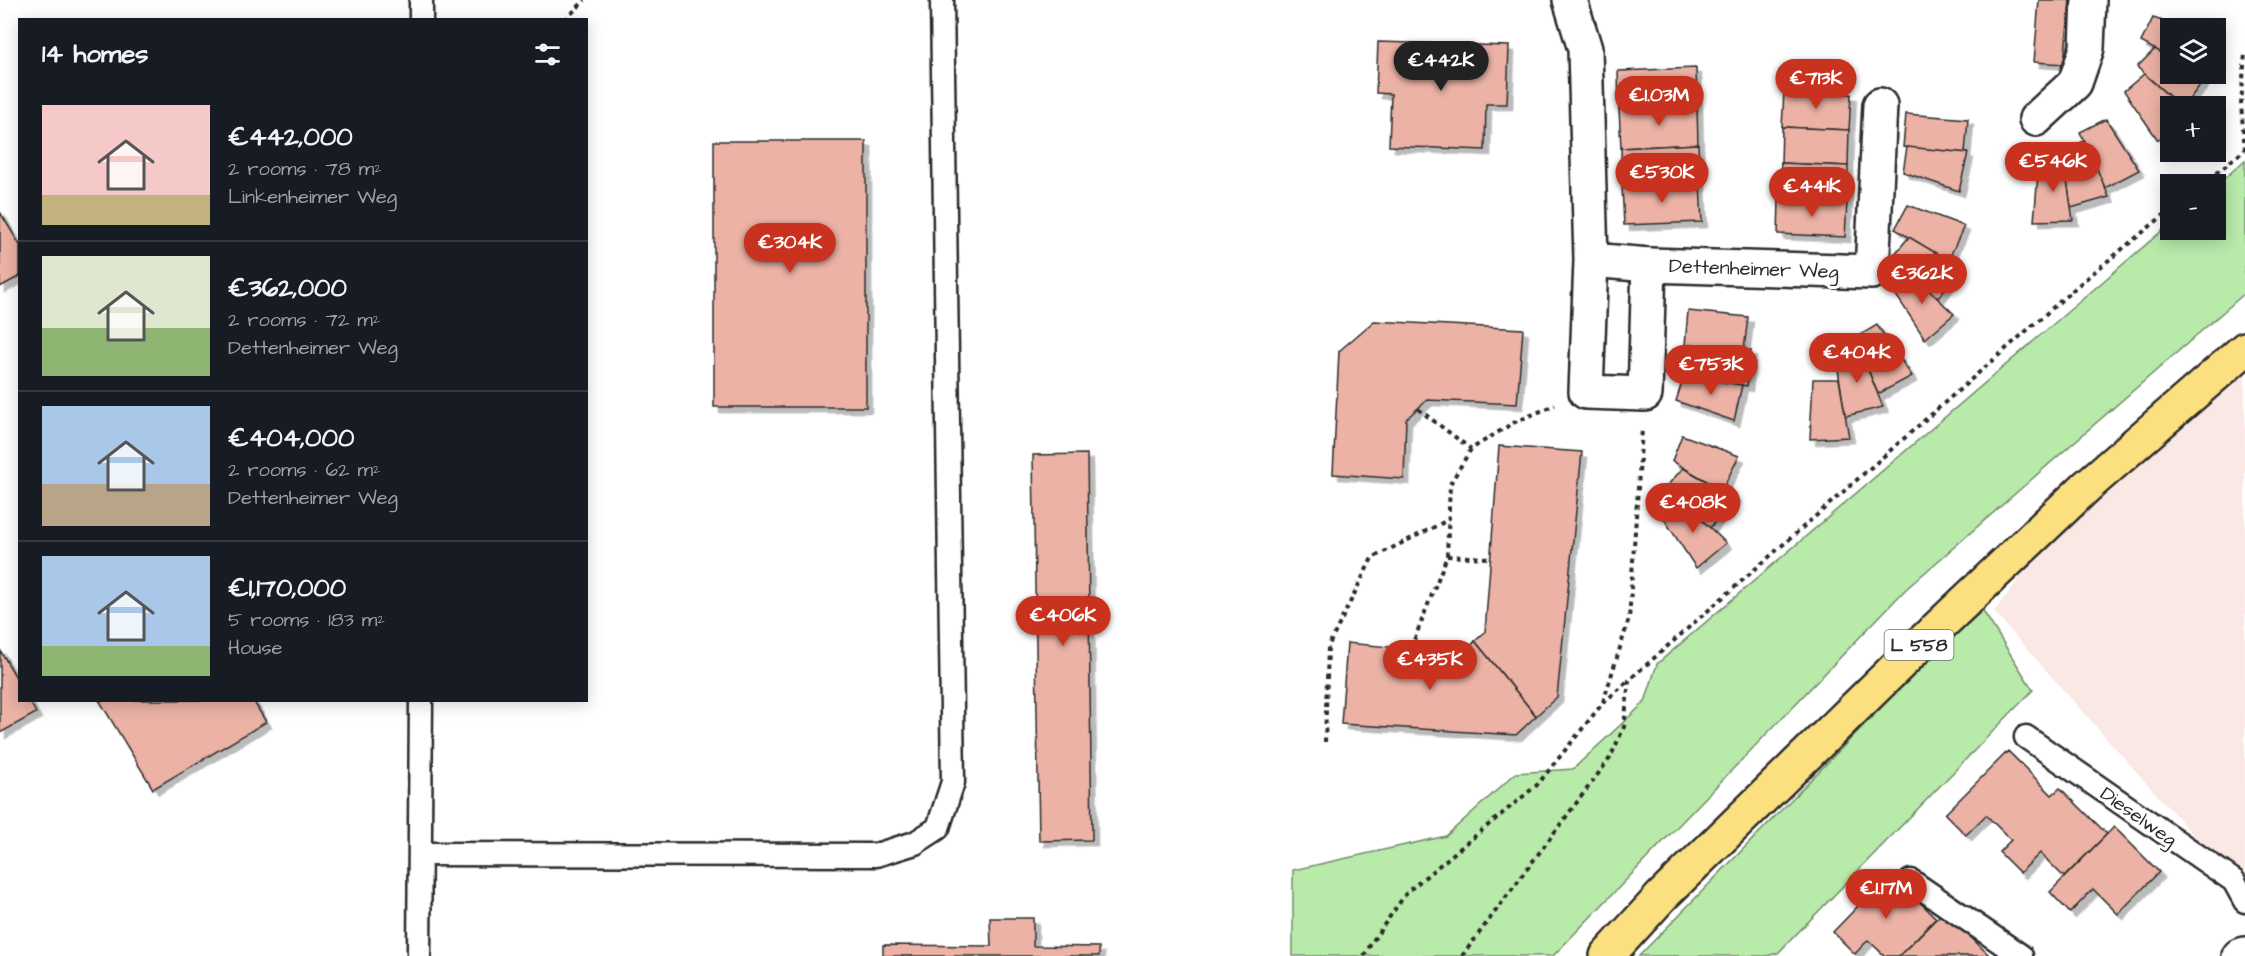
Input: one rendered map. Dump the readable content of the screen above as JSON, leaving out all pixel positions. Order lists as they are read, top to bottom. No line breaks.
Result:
{"streets":{"main road":["L 558"],"street":["Dettenheimer Weg"],"lane":["Dieselweg"]},"page":{"map_buttons":["+","−"],"heading":"14 homes","price":["€442K","€713K","€1.03M","€546K","€530K","€441K","€304K","€362K","€404K","€753K","€408K","€406K","€435K","€1.17M"],"list":[{"name":"€442,000","note":"2 rooms · 78 m² · Linkenheimer Weg"},{"name":"€362,000","note":"2 rooms · 72 m² · Dettenheimer Weg"},{"name":"€404,000","note":"2 rooms · 62 m² · Dettenheimer Weg"},{"name":"€1,170,000","note":"5 rooms · 183 m² · House"}]}}
